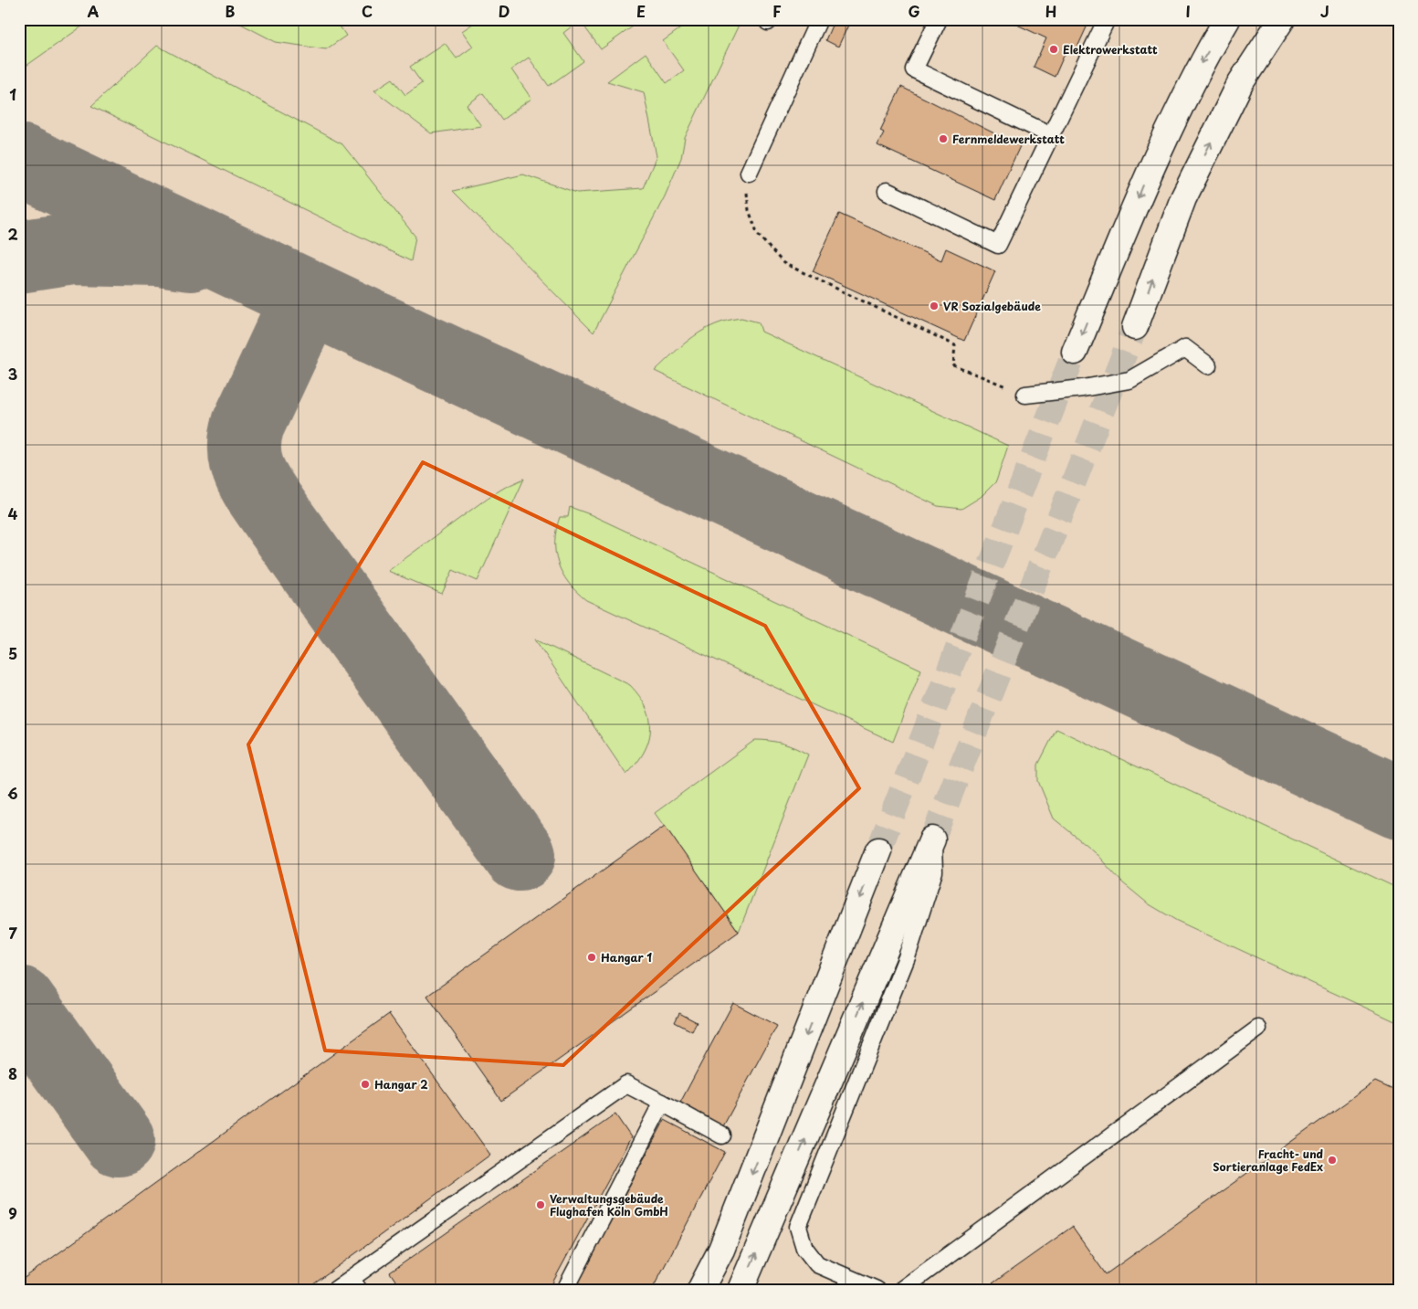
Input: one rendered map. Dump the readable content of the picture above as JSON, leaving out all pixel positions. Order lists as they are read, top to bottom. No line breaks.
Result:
{"places":["Elektrowerkstatt","Fernmeldewerkstatt","VR Sozialgebäude","Hangar 1","Hangar 2","Fracht- und Sortieranlage FedEx","Verwaltungsgebäude Flughafen Köln GmbH"],"grid":{"columns":["A","B","C","D","E","F","G","H","I","J"],"rows":["1","2","3","4","5","6","7","8","9"]}}
